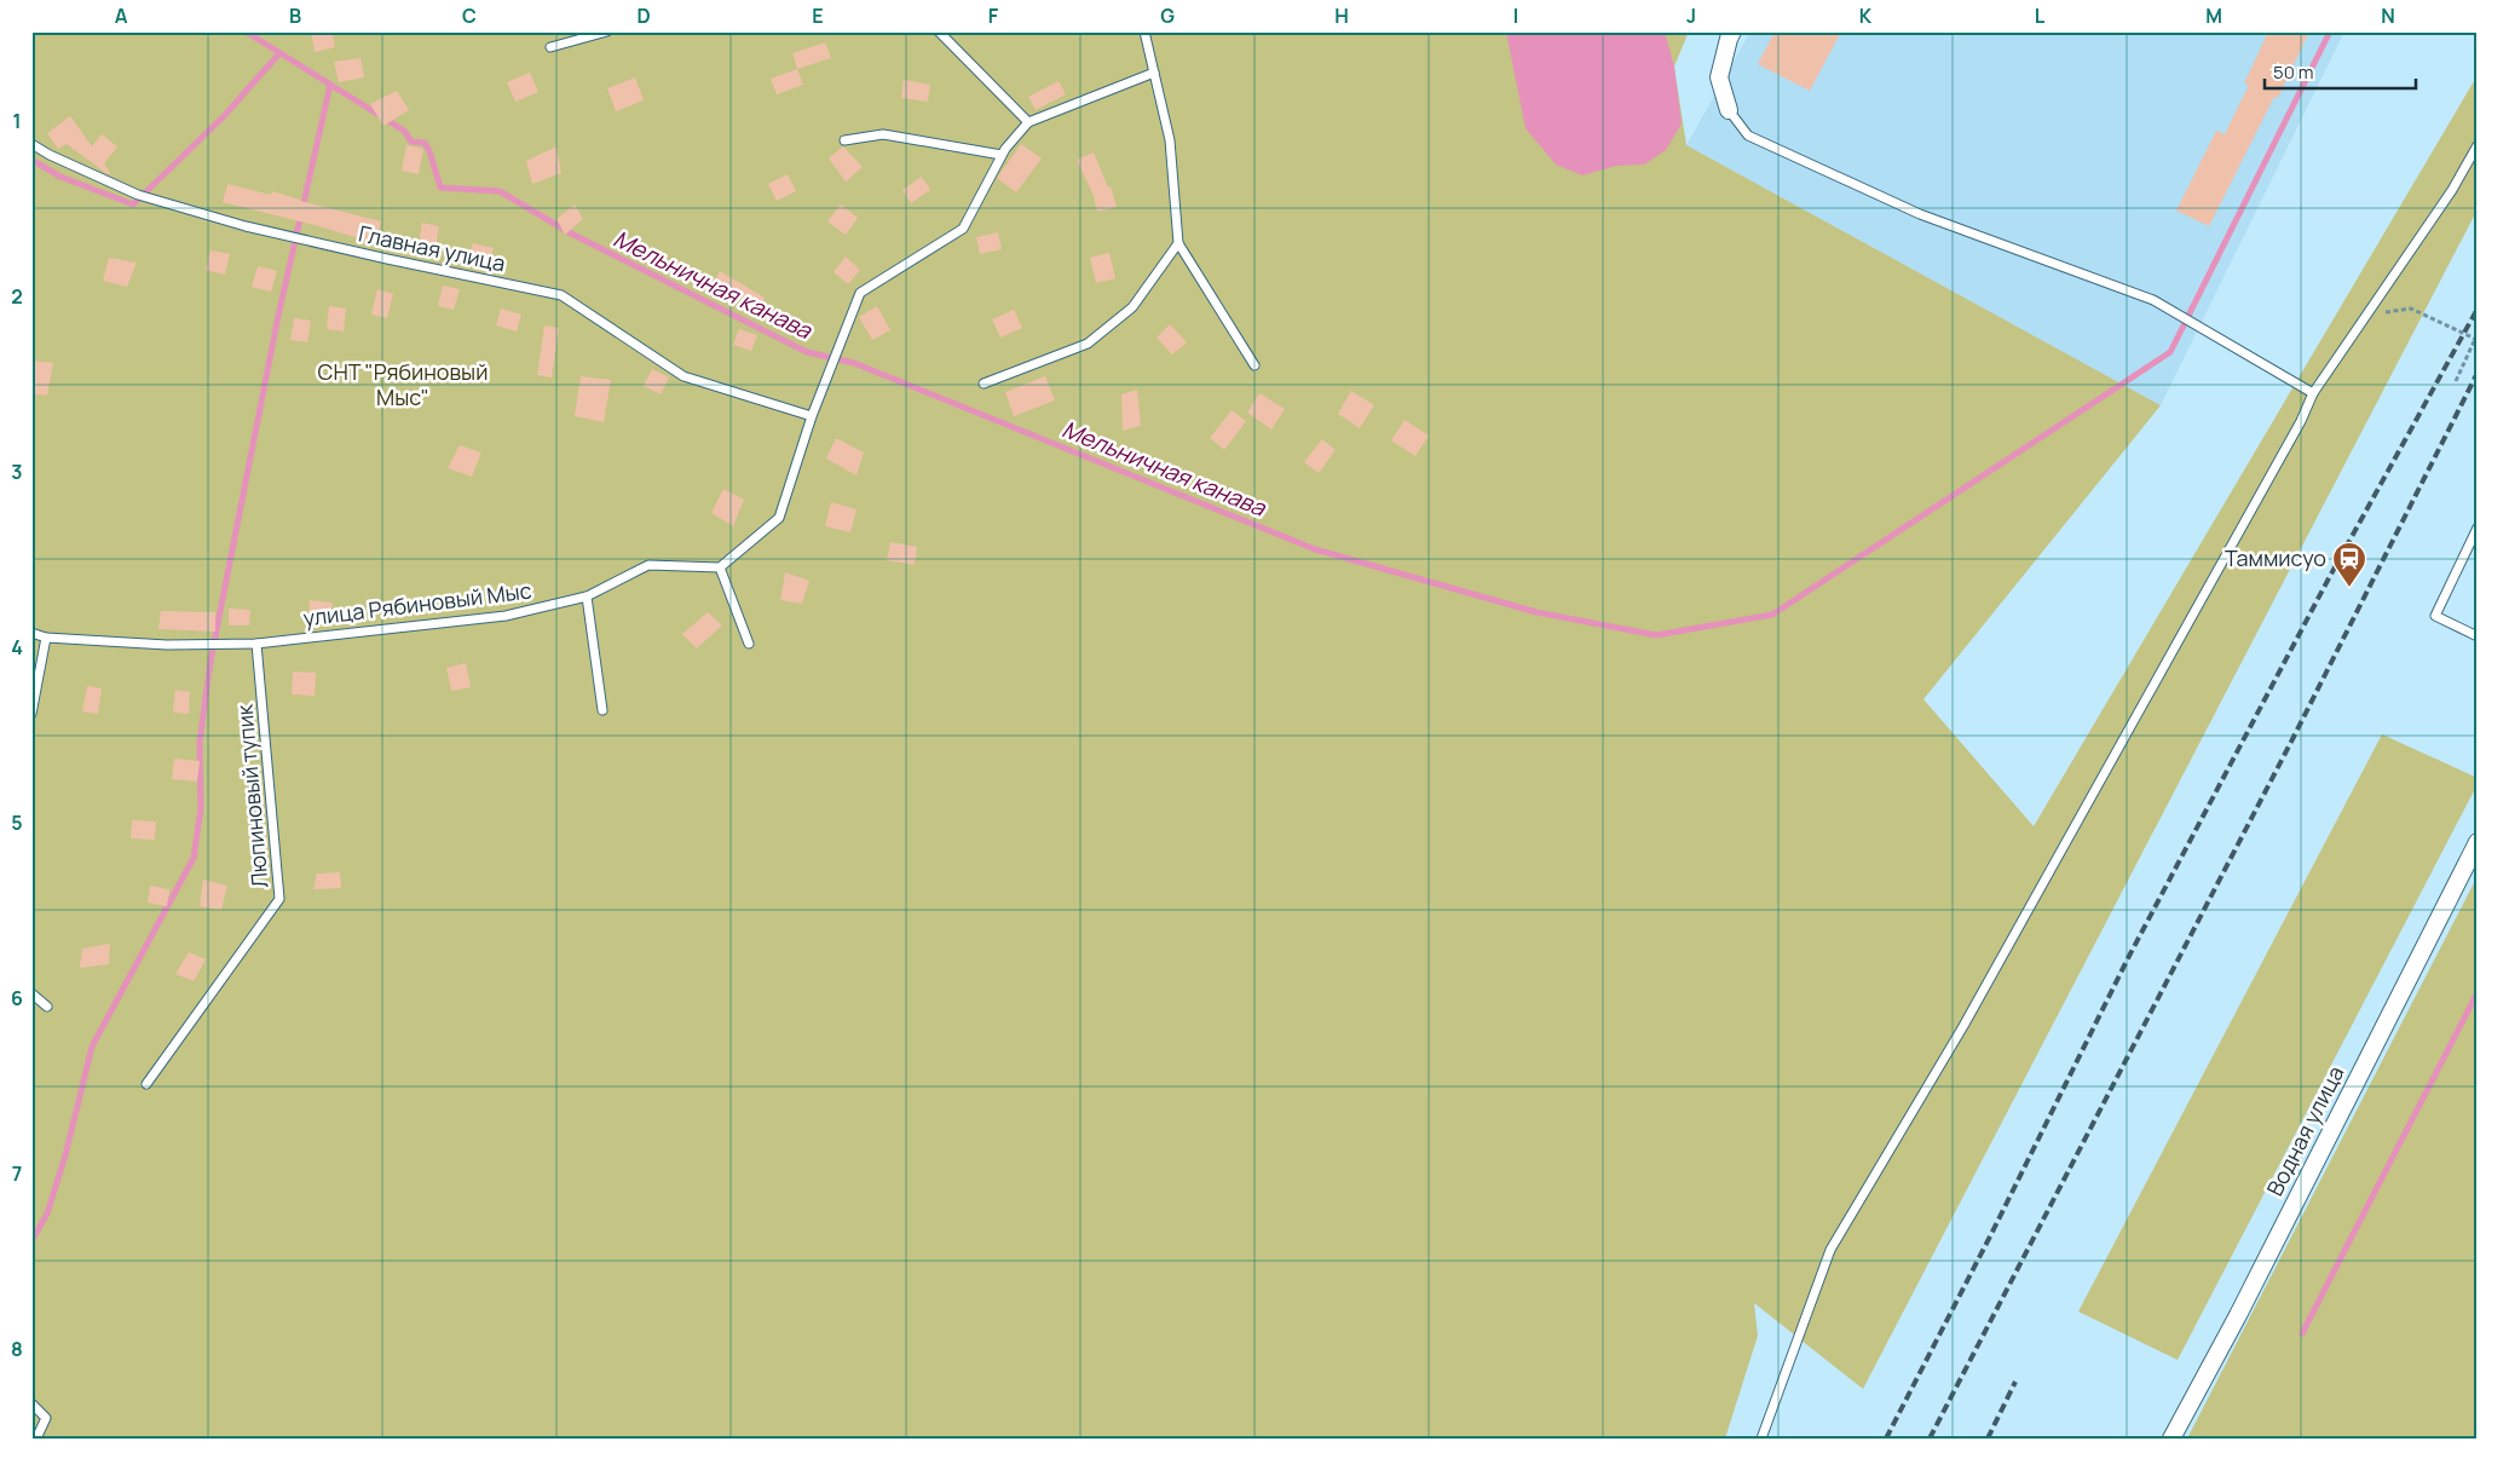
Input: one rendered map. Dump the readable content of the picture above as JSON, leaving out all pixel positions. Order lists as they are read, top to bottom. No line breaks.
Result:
{"streets":{"street":["Водная улица"],"lane":["Главная улица","улица Рябиновый Мыс","Люпиновый тупик"]},"crossings":[["улица Рябиновый Мыс","Люпиновый тупик"]],"water":["Мельничная канава"],"parks":["СНТ \"Рябиновый Мыс\""],"places":{"station":["Таммисуо"]},"scale_bar":"50 m","grid":{"columns":["A","B","C","D","E","F","G","H","I","J","K","L","M","N"],"rows":["1","2","3","4","5","6","7","8"]}}
